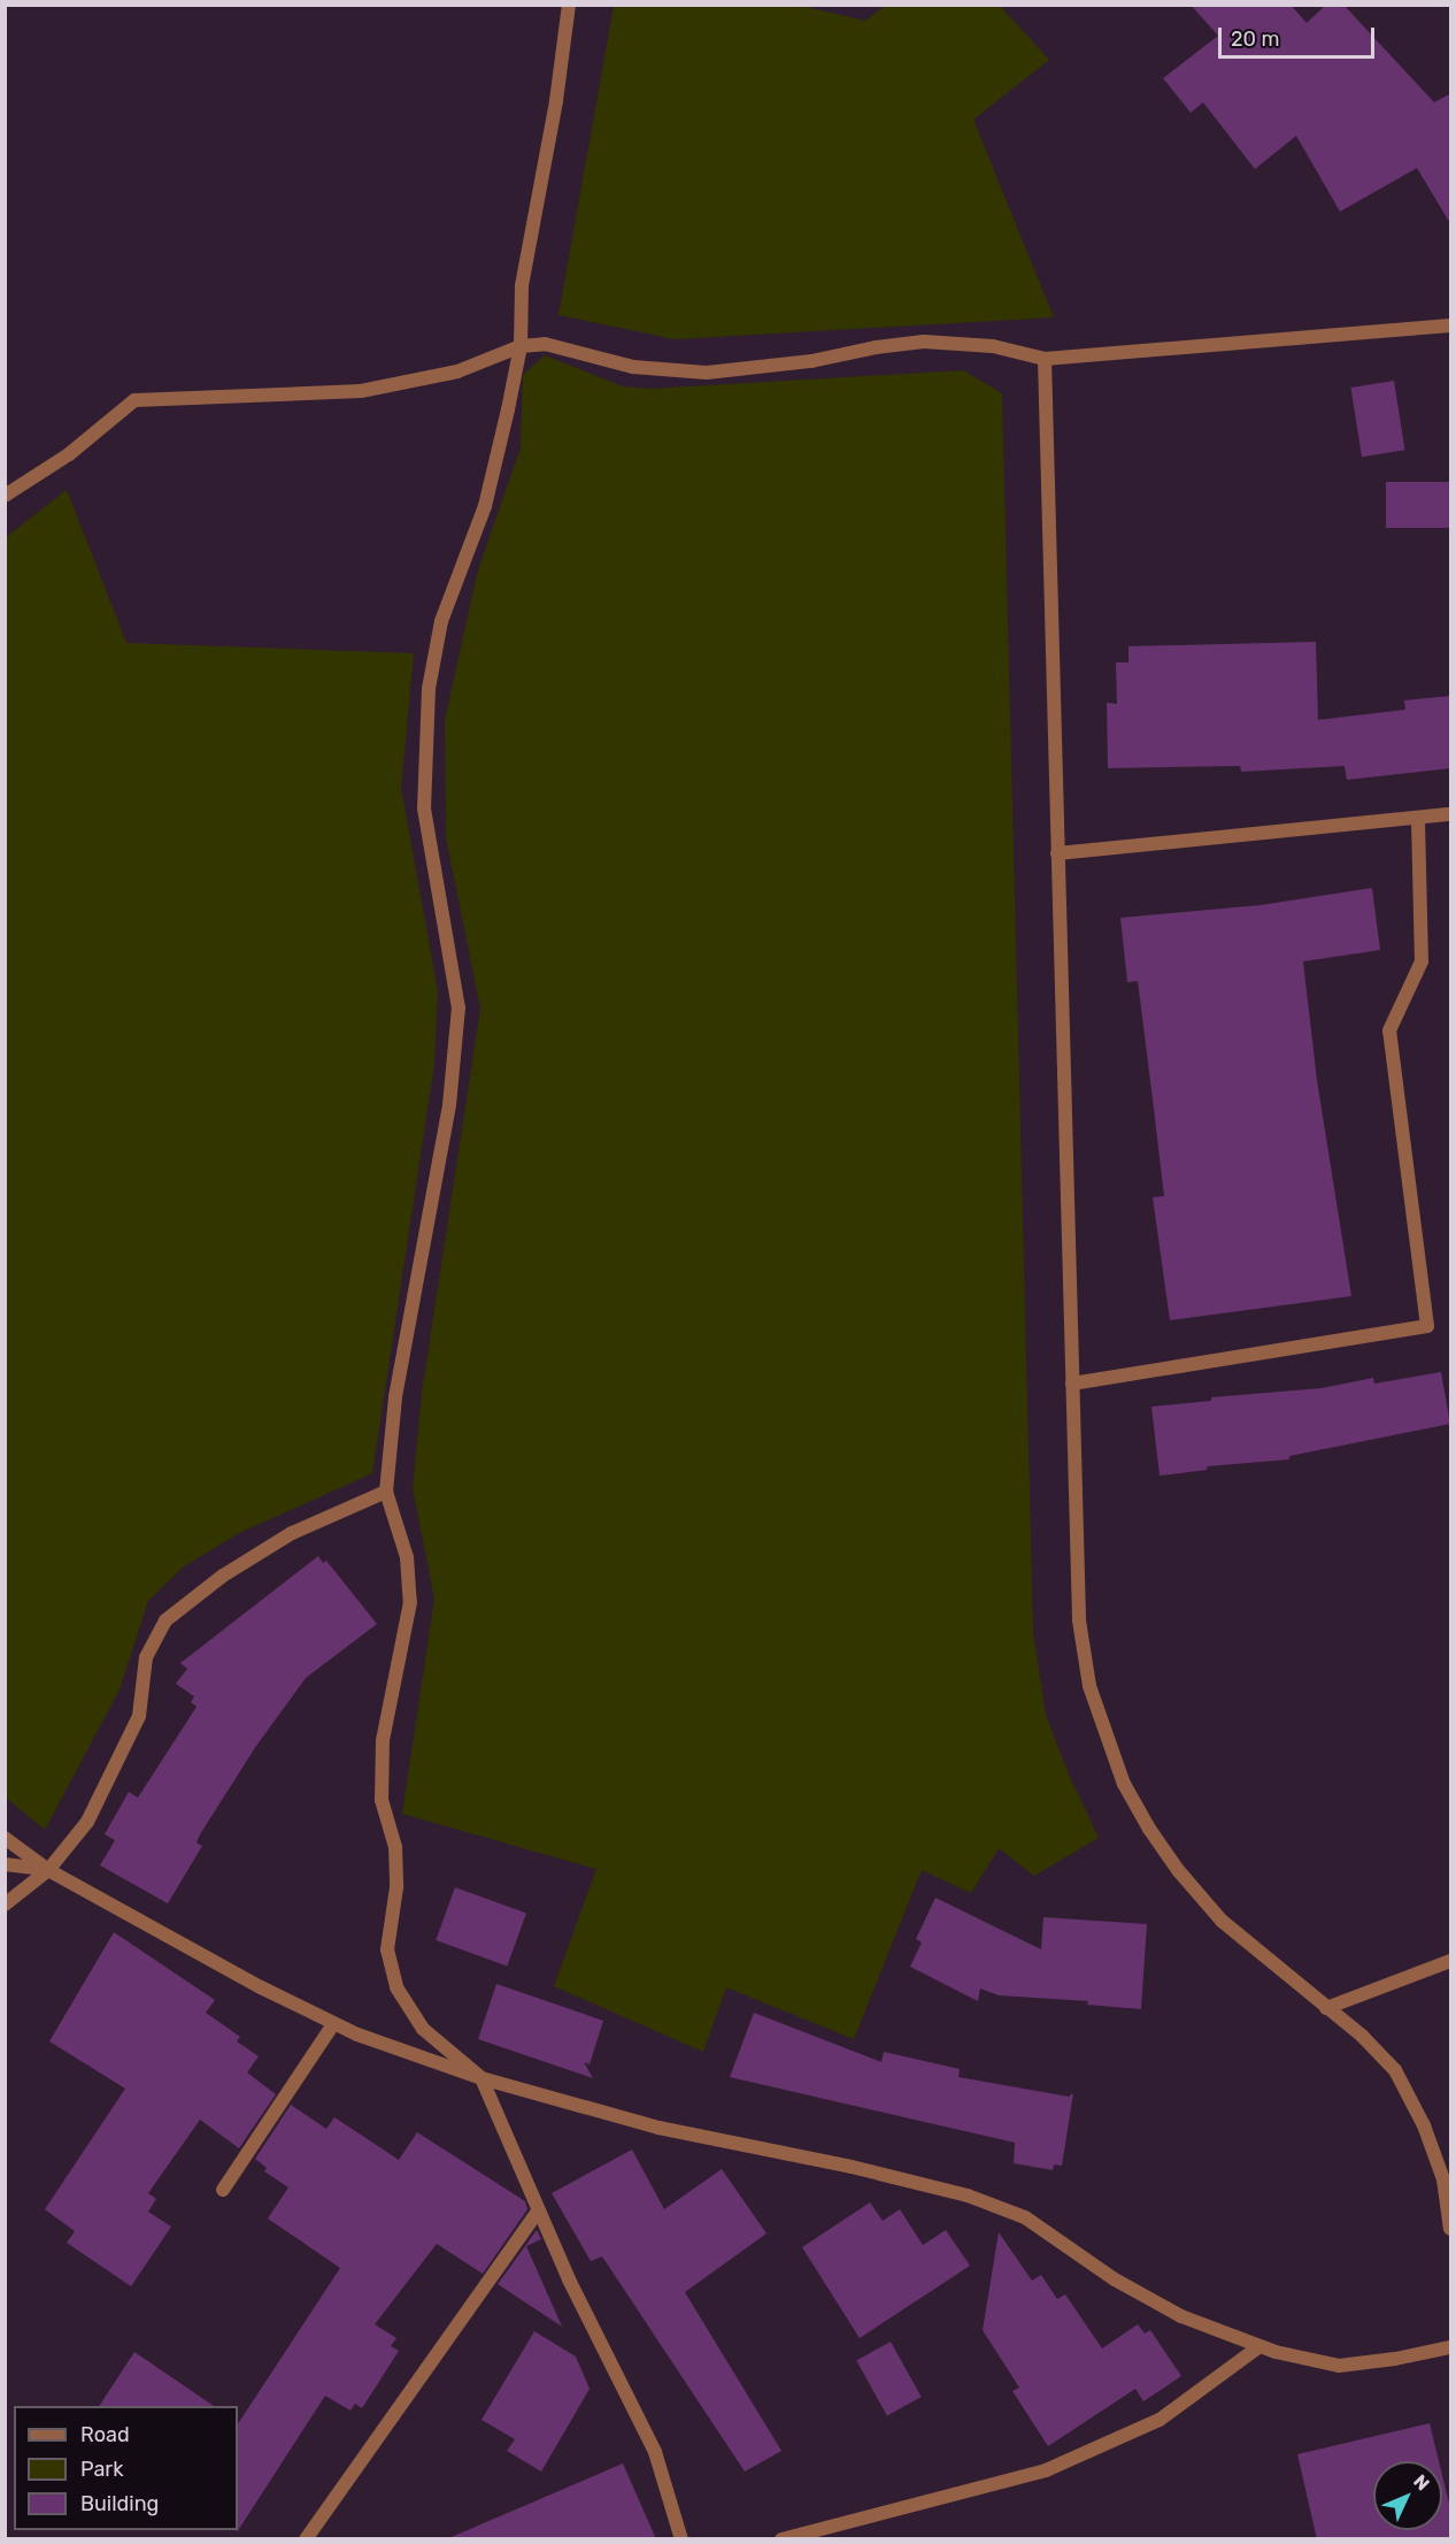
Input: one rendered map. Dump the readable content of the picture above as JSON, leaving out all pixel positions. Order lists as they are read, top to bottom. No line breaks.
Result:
{"legend":["Road","Park","Building"],"scale_bar":"20 m","north":"top right"}
